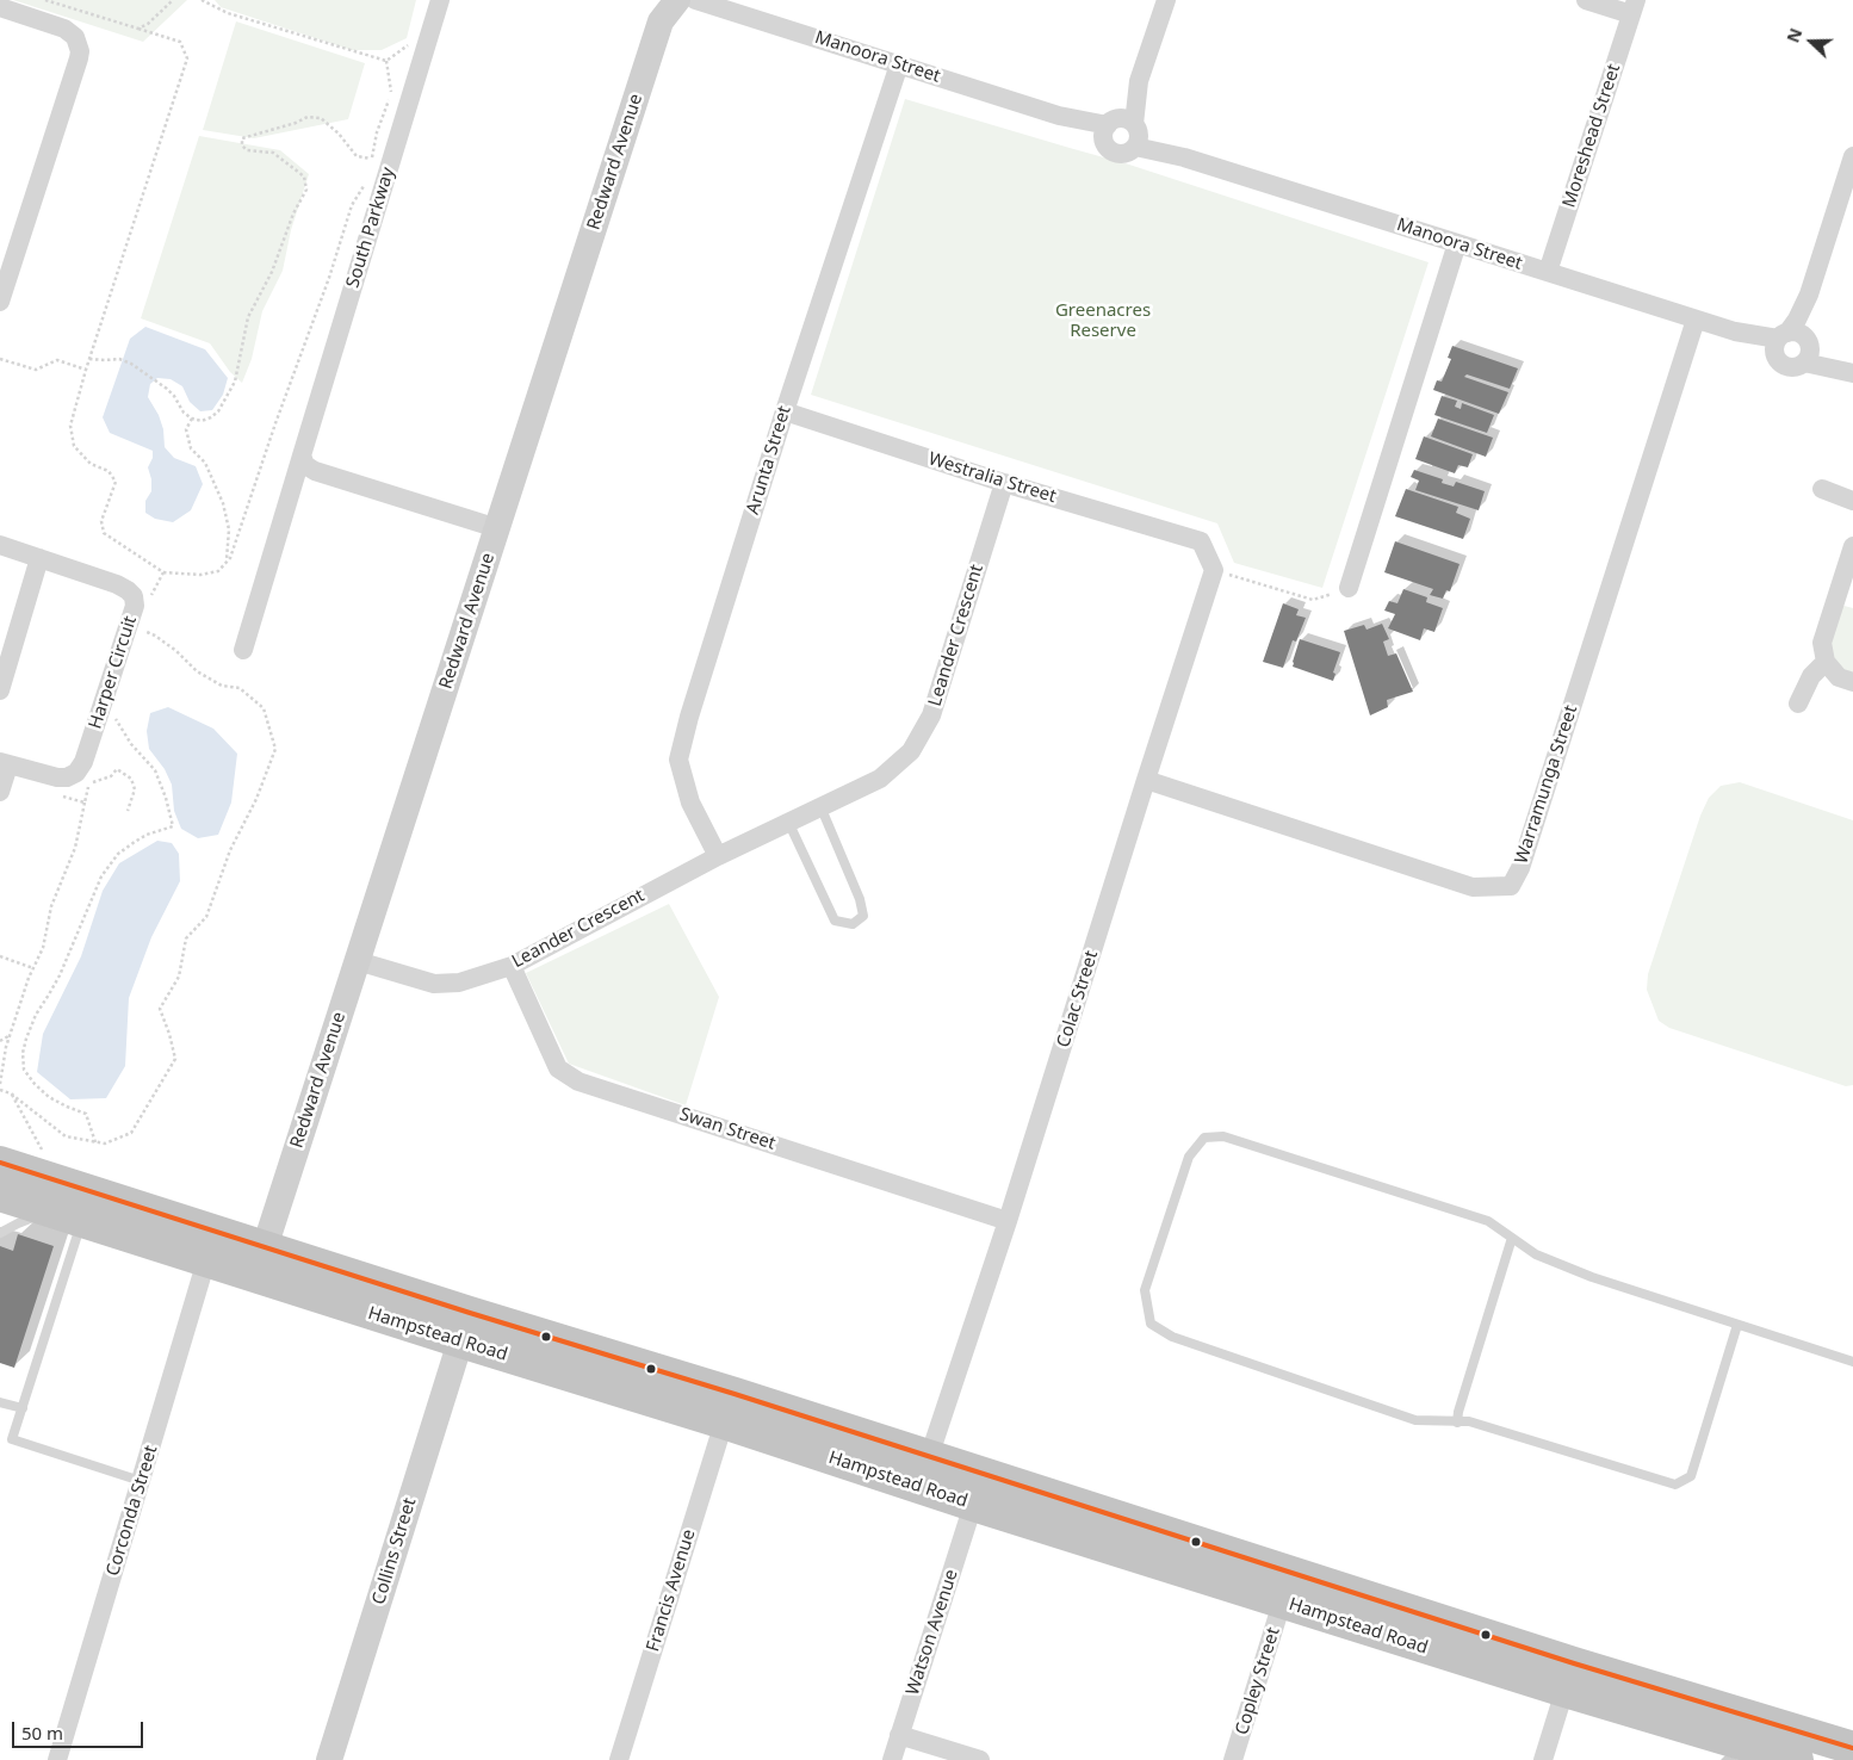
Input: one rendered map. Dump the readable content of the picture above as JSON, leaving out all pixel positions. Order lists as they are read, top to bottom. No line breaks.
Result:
{"streets":{"highway":["Hampstead Road"],"street":["Manoora Street","Moreshead Street","Redward Avenue","South Parkway","Arunta Street","Westralia Street","Leander Crescent","Harper Circuit","Warramunga Street","Colac Street","Swan Street","Corconda Street","Collins Street","Francis Avenue","Watson Avenue","Copley Street"]},"crossings":[["Manoora Street","Moreshead Street"],["Manoora Street","Arunta Street"],["Manoora Street","Warramunga Street"],["Redward Avenue","Leander Crescent"],["Redward Avenue","Hampstead Road"],["Arunta Street","Westralia Street"],["Arunta Street","Leander Crescent"],["Westralia Street","Leander Crescent"],["Westralia Street","Colac Street"],["Leander Crescent","Swan Street"],["Warramunga Street","Colac Street"],["Colac Street","Swan Street"],["Colac Street","Hampstead Road"],["Hampstead Road","Corconda Street"],["Hampstead Road","Collins Street"],["Hampstead Road","Francis Avenue"],["Hampstead Road","Watson Avenue"],["Hampstead Road","Copley Street"]],"parks":["Greenacres Reserve"],"scale_bar":"50 m","north":"left"}
